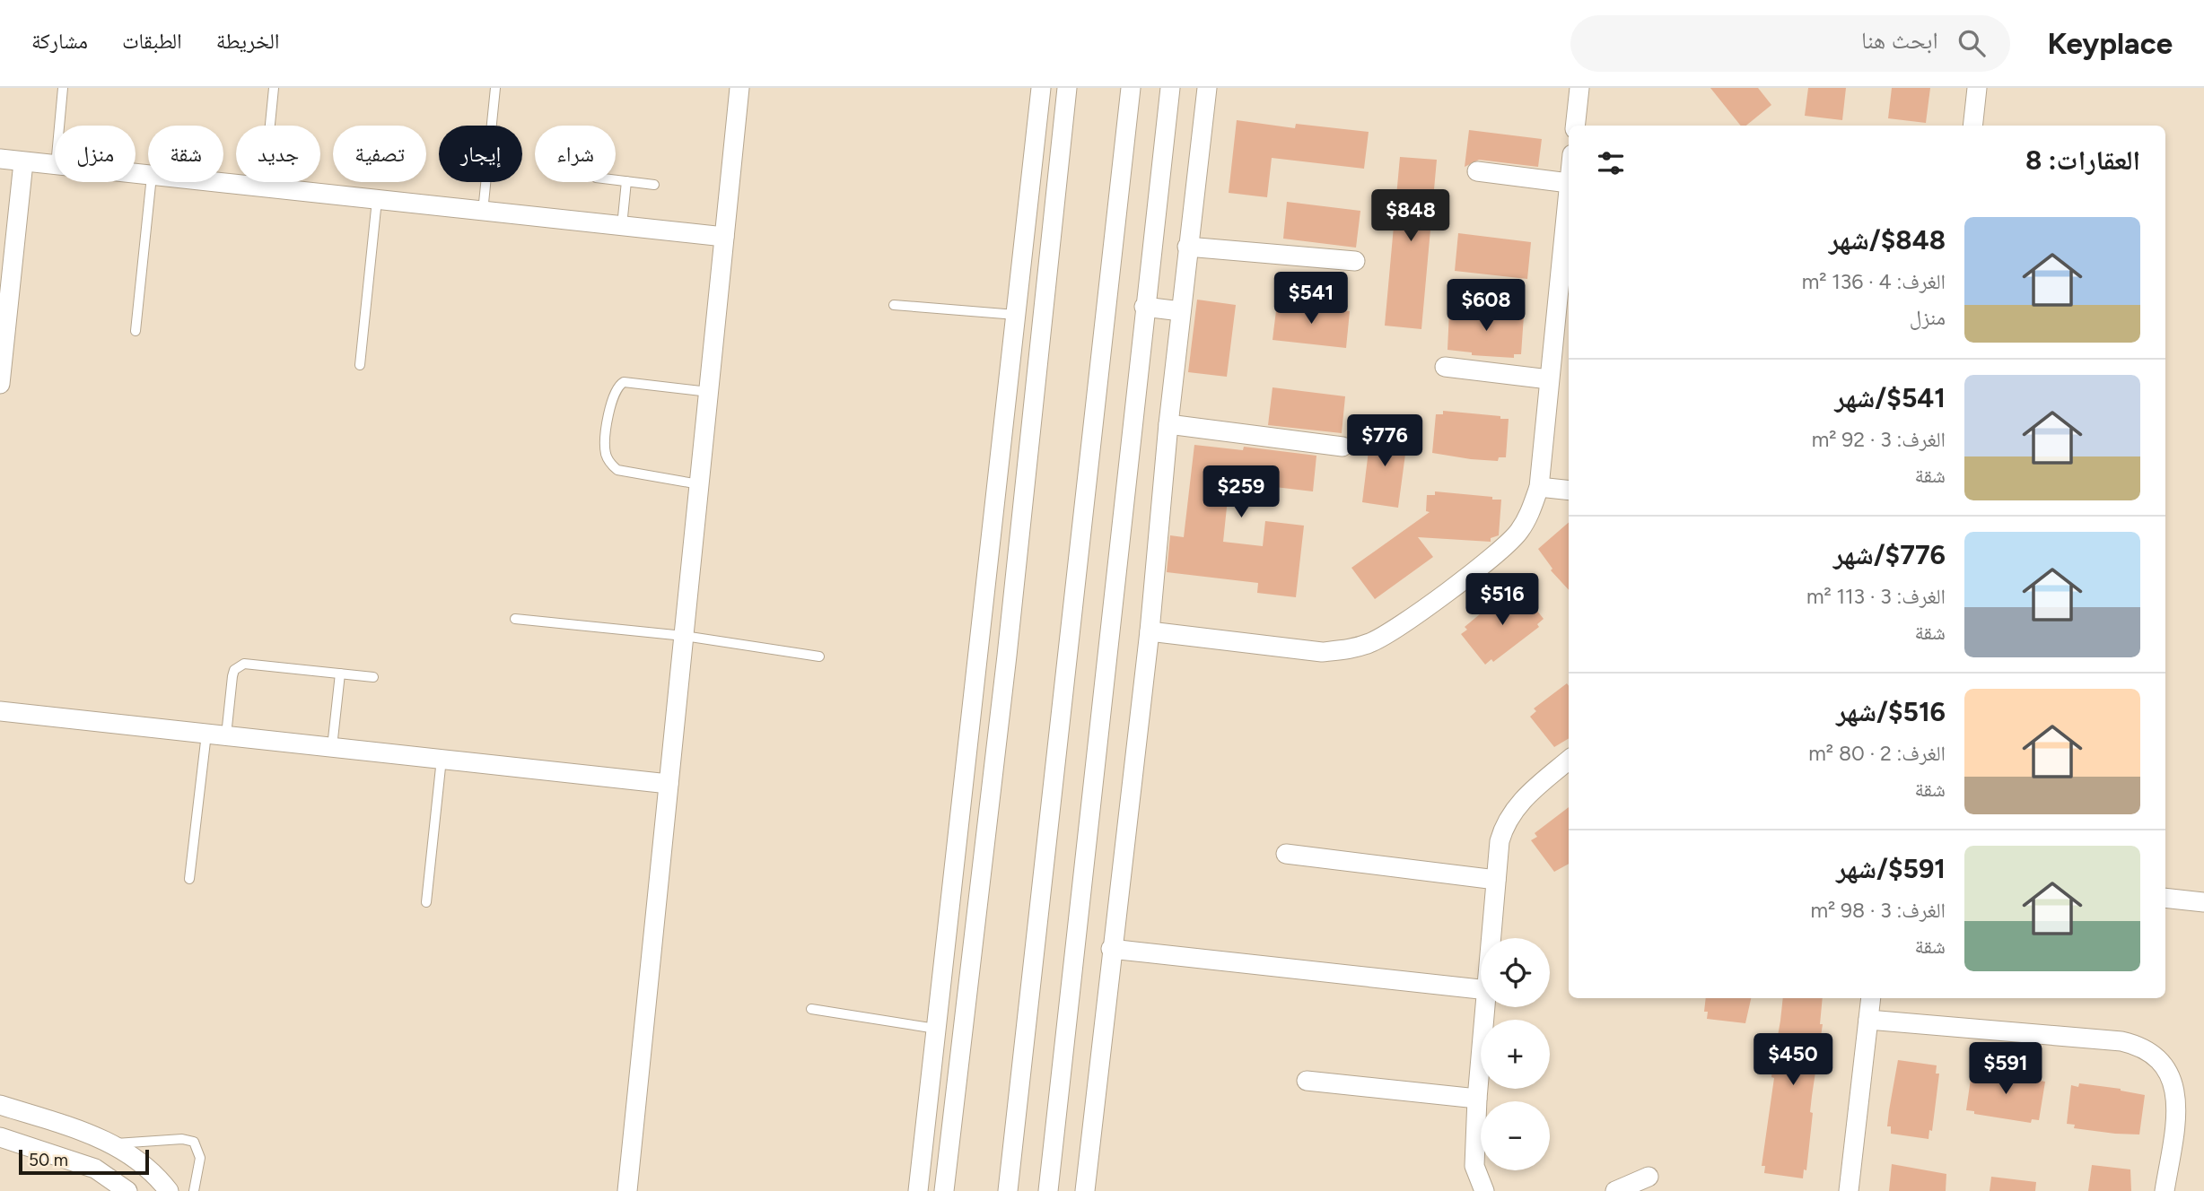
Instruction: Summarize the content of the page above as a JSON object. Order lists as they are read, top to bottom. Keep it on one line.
{"scale_bar":"50 m","page":{"header":"Keyplace","search":"ابحث هنا","nav":["الخريطة","الطبقات","مشاركة"],"chip":["شراء","إيجار","تصفية","جديد","شقة","منزل"],"heading":"العقارات: 8","price":["$848","$541","$608","$776","$259","$516","$450","$591"],"list":[{"name":"$848/شهر","note":"الغرف: 4 · 136 m² · منزل"},{"name":"$541/شهر","note":"الغرف: 3 · 92 m² · شقة"},{"name":"$776/شهر","note":"الغرف: 3 · 113 m² · شقة"},{"name":"$516/شهر","note":"الغرف: 2 · 80 m² · شقة"},{"name":"$591/شهر","note":"الغرف: 3 · 98 m² · شقة"}],"map_buttons":["+","−"],"scale":"50 m"}}
